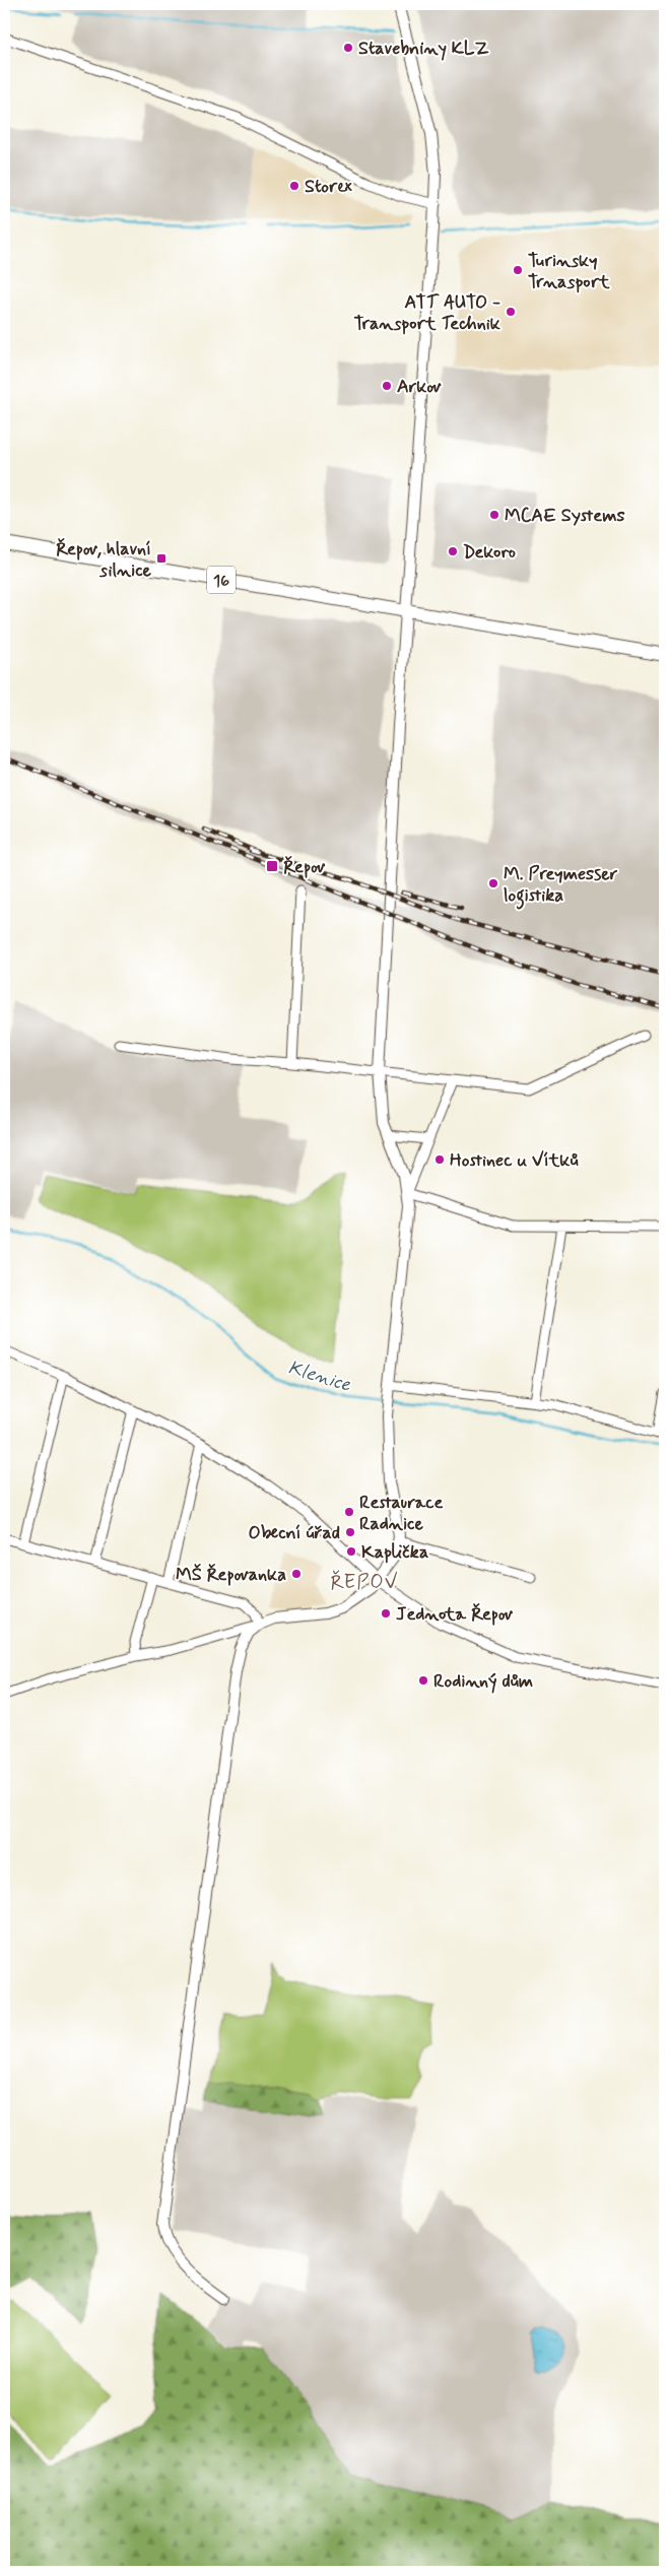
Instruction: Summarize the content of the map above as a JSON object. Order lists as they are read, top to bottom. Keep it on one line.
{"streets":{"main road":["16"]},"districts":["ŘEPOV"],"water":["Klenice"],"places":{"other":["Stavebniny KLZ","Storex","Turinsky Trnasport","ATT AUTO - Transport Technik","Arkov","MCAE Systems","Dekoro","M. Preymesser logistika","Hostinec u Vítků","Restaurace Radnice","Obecní úřad","Kaplička","MŠ Řepovanka","Jednota Řepov","Rodinný dům"],"transit":["Řepov, hlavní silnice","Řepov"]}}
